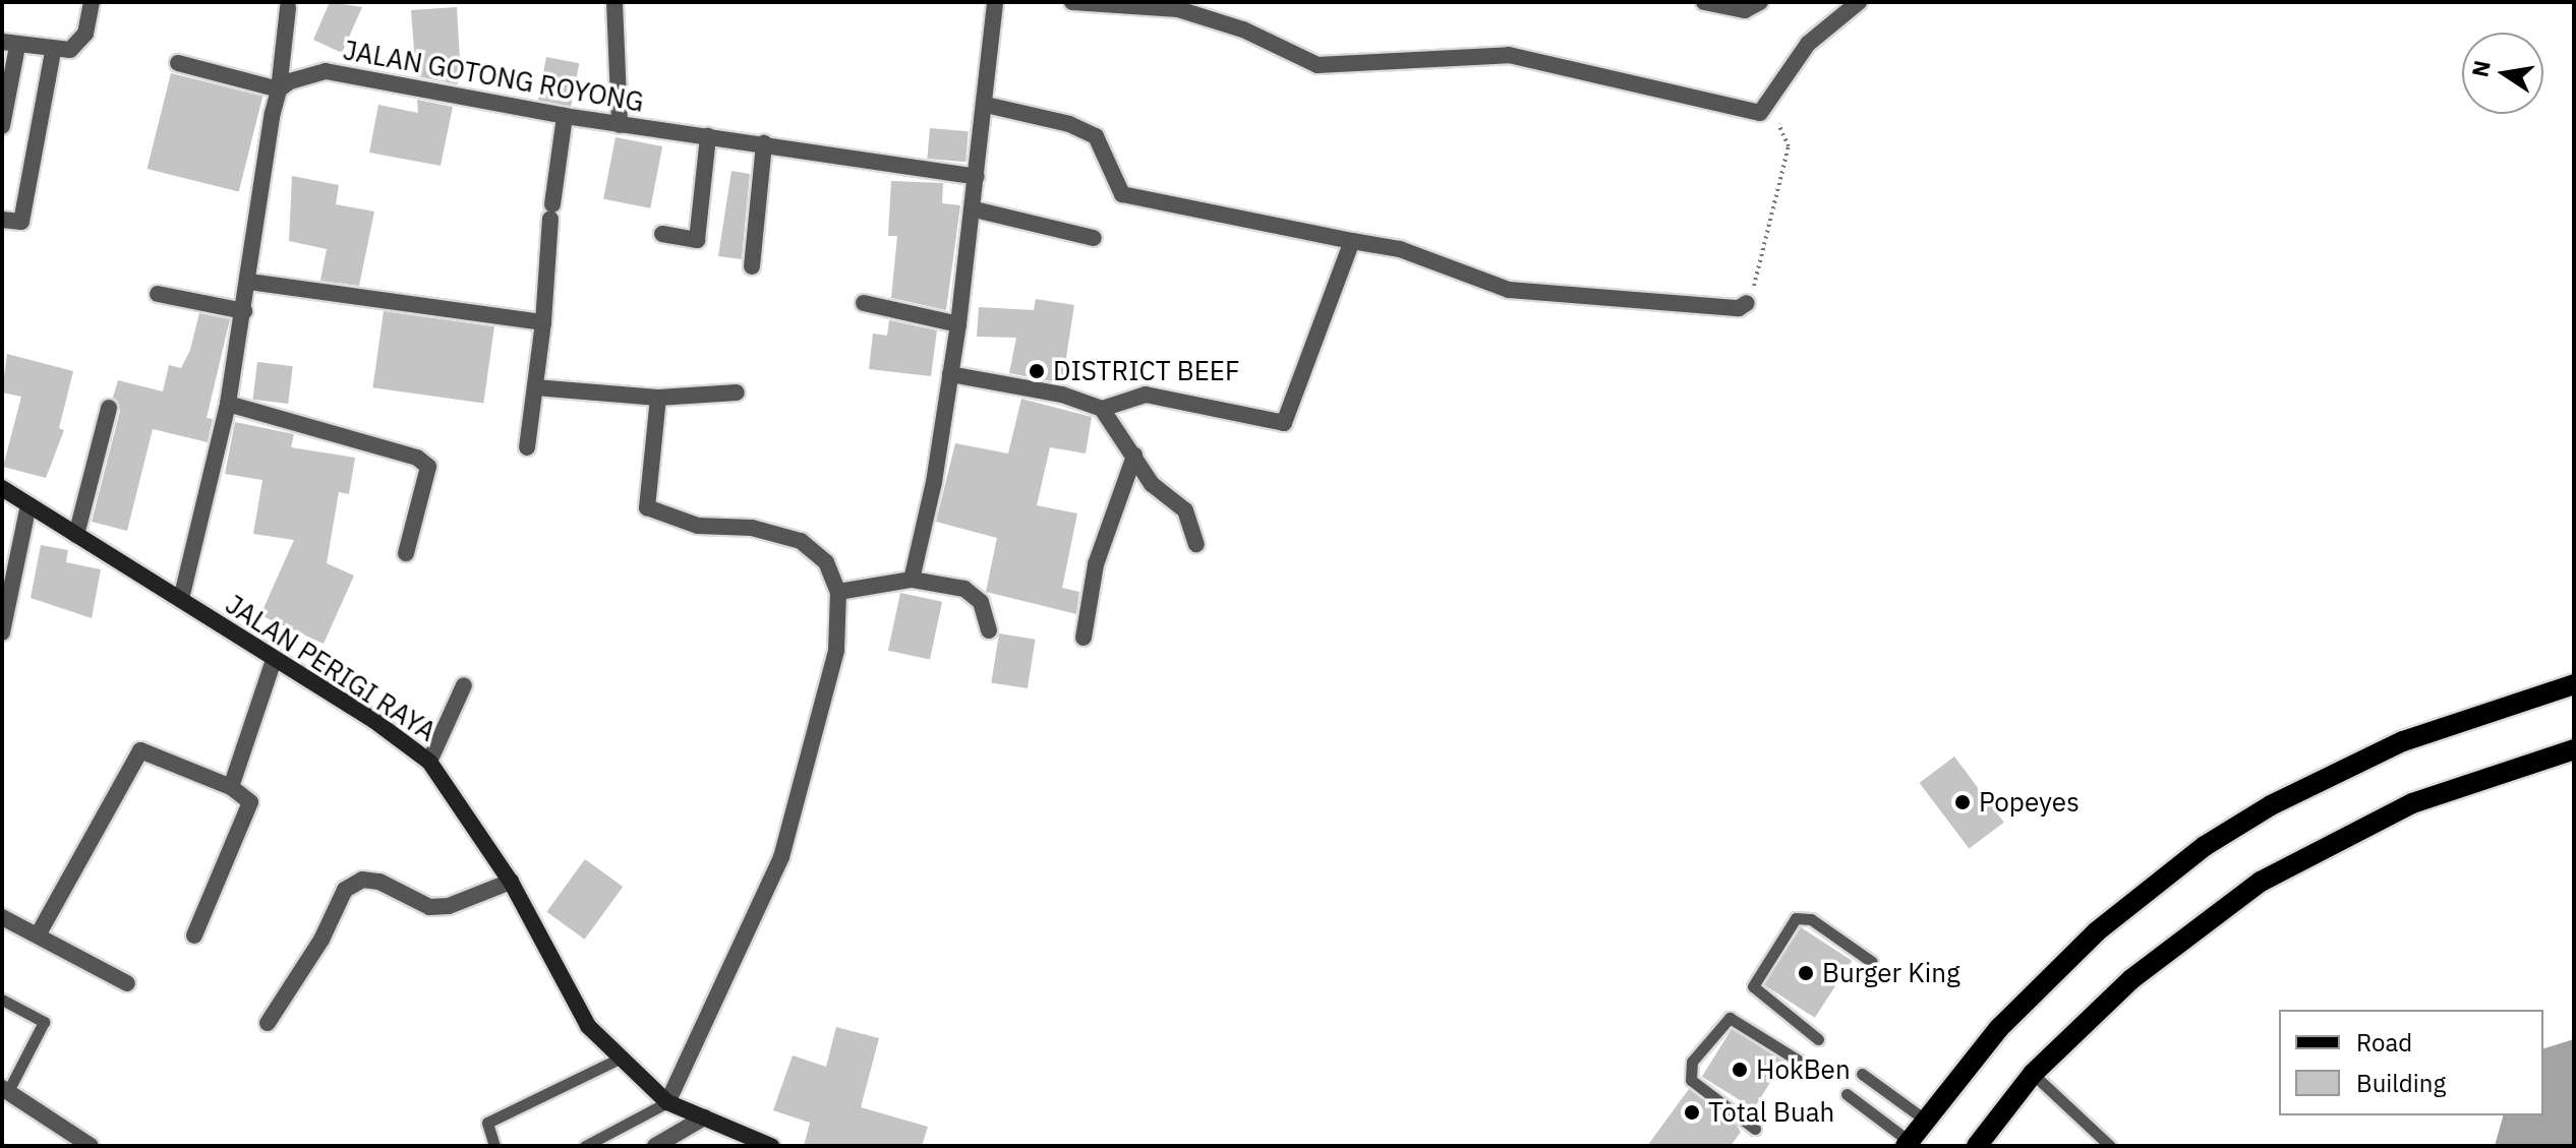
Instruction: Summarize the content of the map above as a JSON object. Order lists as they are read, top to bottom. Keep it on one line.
{"streets":{"street":["JALAN GOTONG ROYONG","JALAN PERIGI RAYA"]},"places":["DISTRICT BEEF","Popeyes","Burger King","HokBen","Total Buah"],"legend":["Road","Building"],"north":"left"}
